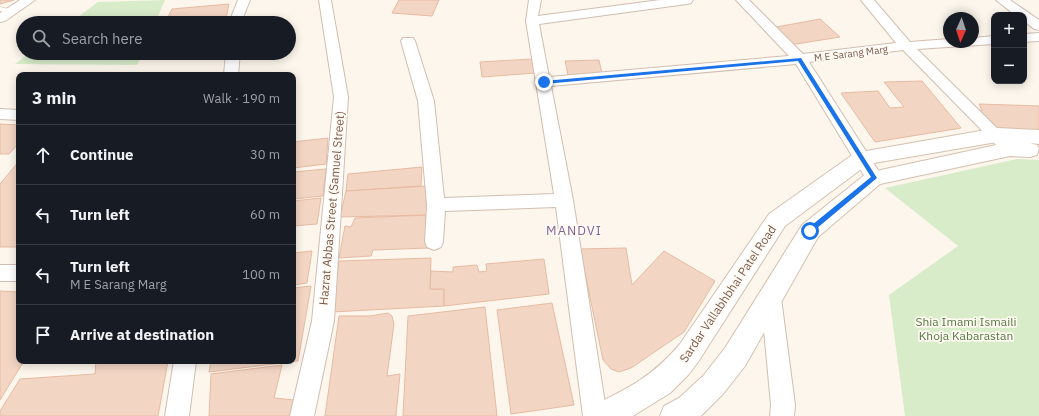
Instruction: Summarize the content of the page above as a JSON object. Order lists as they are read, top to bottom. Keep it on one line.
{"streets":{"main road":["Sardar Vallabhbhai Patel Road"],"street":["M E Sarang Marg","Hazrat Abbas Street (Samuel Street)"]},"districts":["MANDVI"],"parks":["Shia Imami Ismaili Khoja Kabarastan"],"north":"bottom","page":{"map_buttons":["+","−"],"search":"Search here","heading":["3 min","Walk · 190 m"],"list":[["Continue","30 m"],["Turn left","60 m"],["Turn left","M E Sarang Marg","100 m"],"Arrive at destination"]}}
